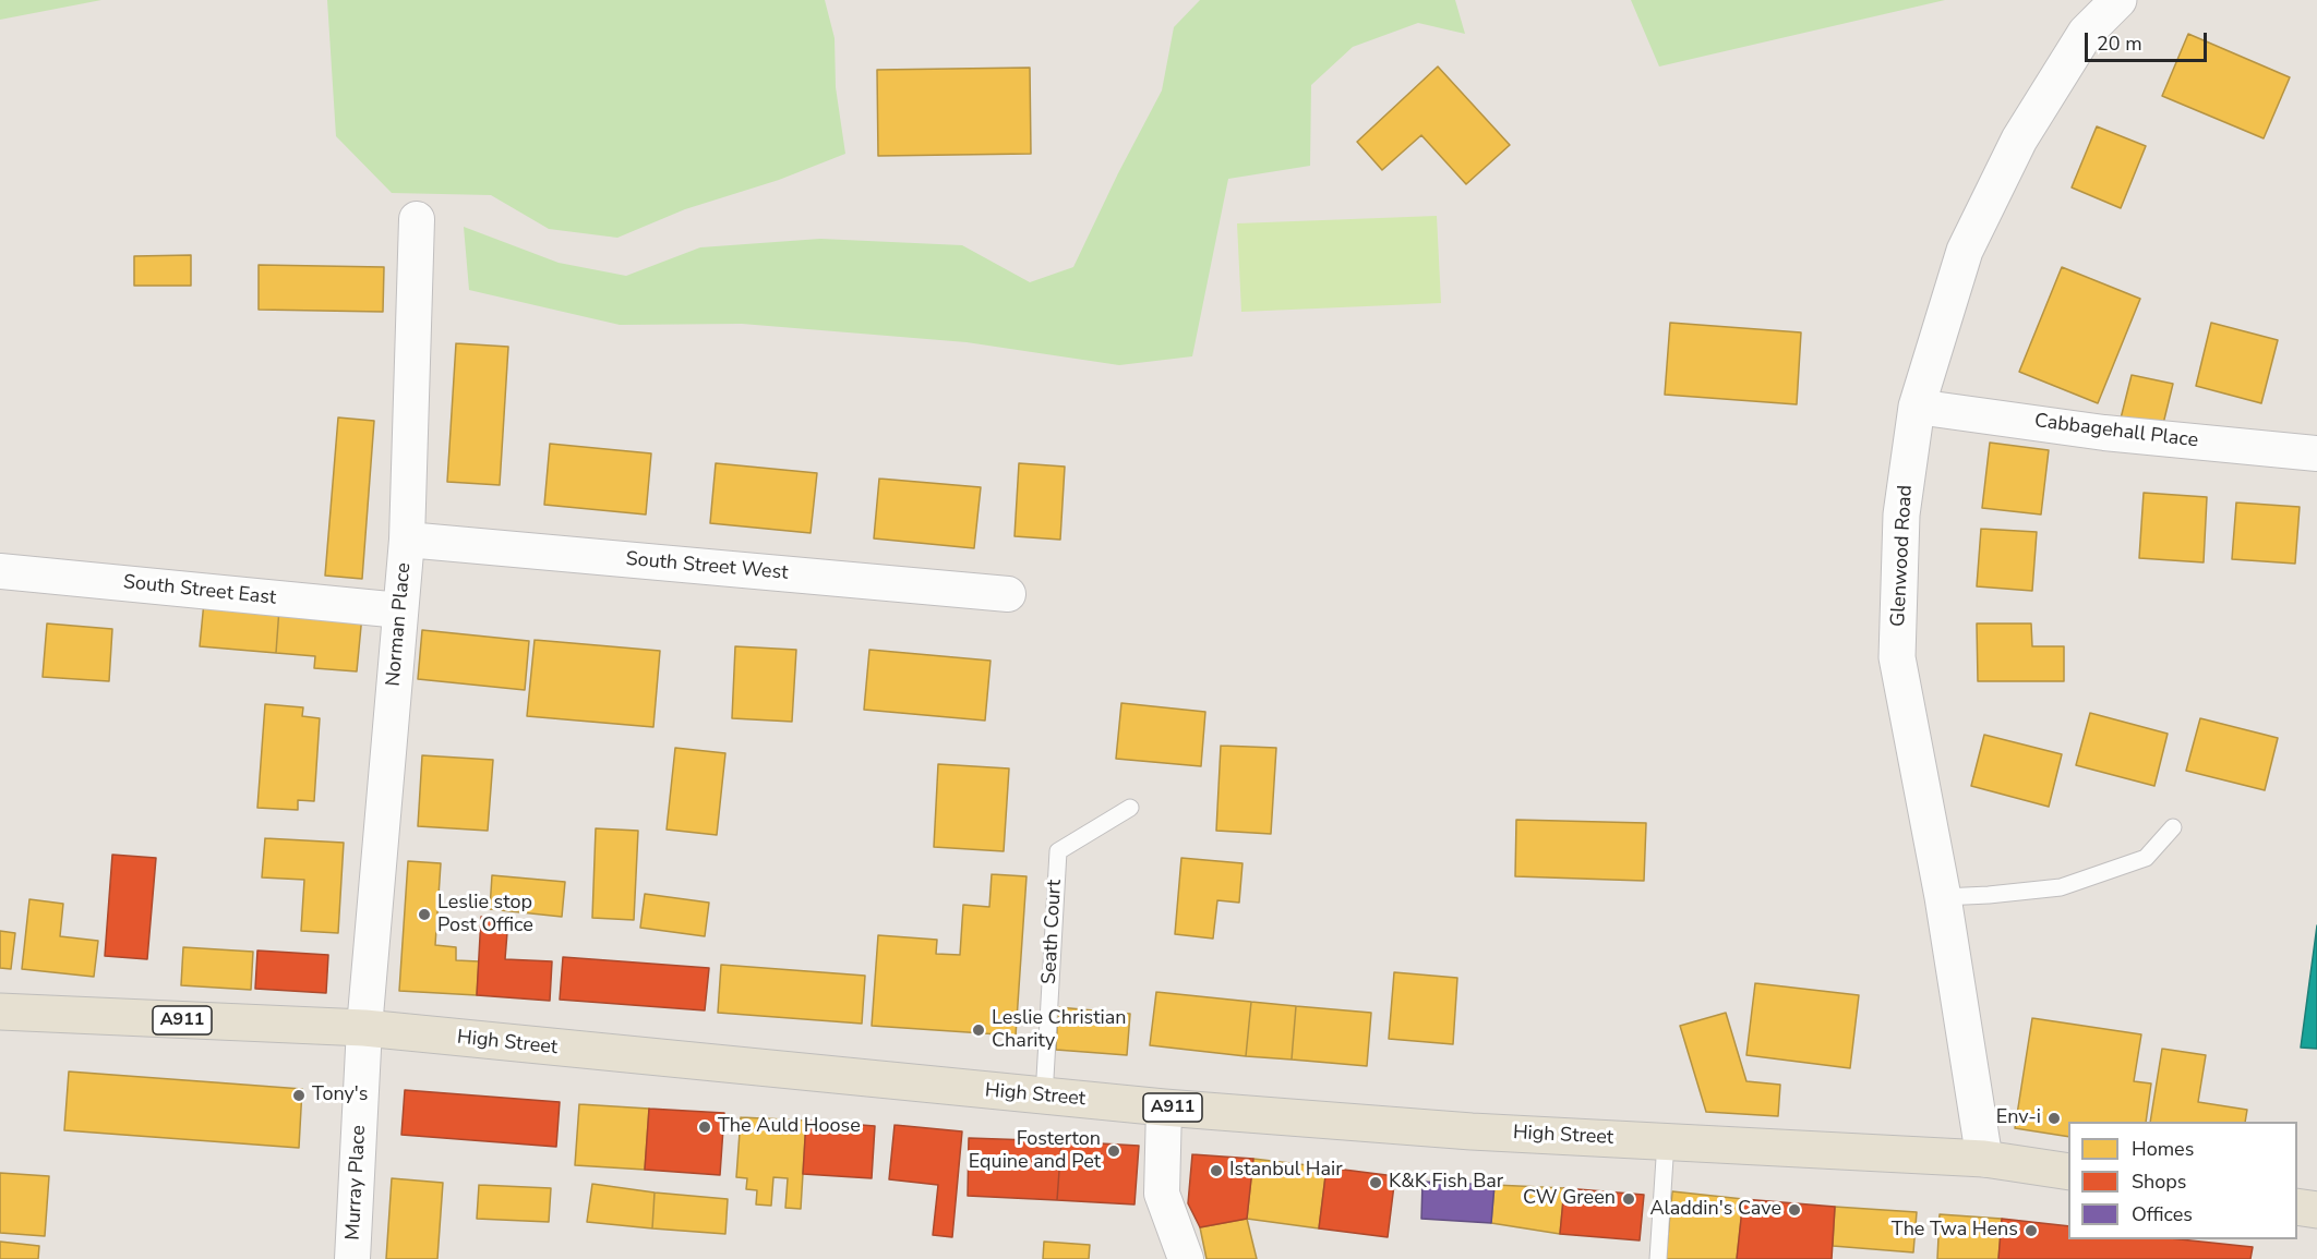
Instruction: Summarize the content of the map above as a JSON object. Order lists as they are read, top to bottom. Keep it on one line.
{"streets":{"main road":["A911","High Street"],"street":["Cabbagehall Place","Glenwood Road","South Street West","South Street East","Norman Place","Murray Place"],"lane":["Seath Court"]},"crossings":[["Cabbagehall Place","Glenwood Road"],["Glenwood Road","High Street"],["South Street West","Norman Place"],["South Street East","Norman Place"],["Norman Place","High Street"],["Norman Place","Murray Place"],["Seath Court","High Street"],["High Street","Murray Place"]],"places":["Leslie stop Post Office","Leslie Christian Charity","Tony's","Env-i","The Auld Hoose","Fosterton Equine and Pet","Istanbul Hair","K&K Fish Bar","CW Green","Aladdin's Cave","The Twa Hens"],"legend":["Homes","Shops","Offices"],"scale_bar":"20 m"}
